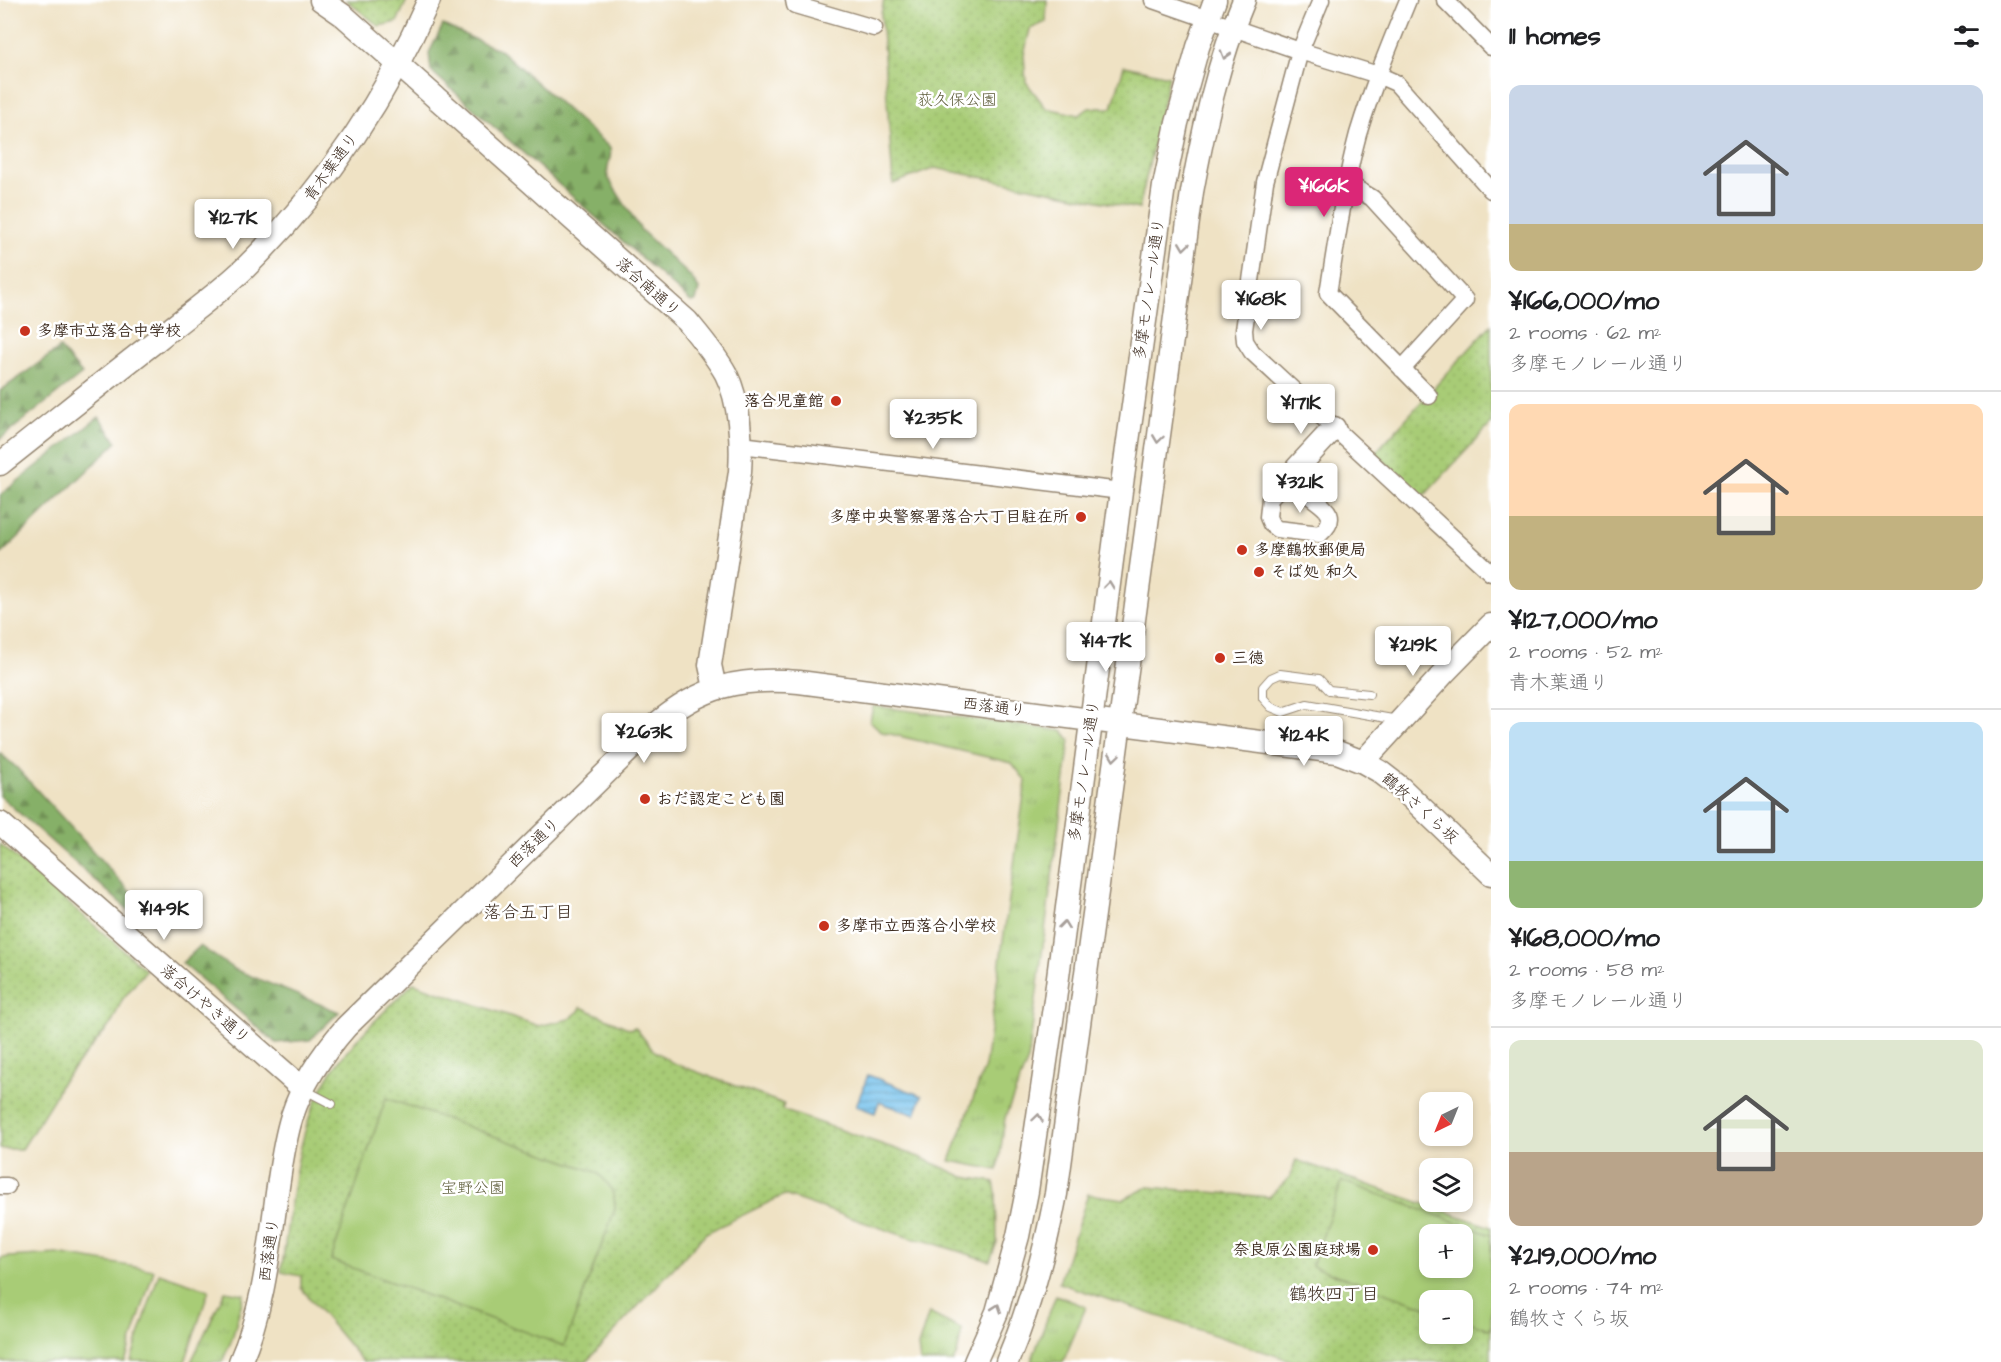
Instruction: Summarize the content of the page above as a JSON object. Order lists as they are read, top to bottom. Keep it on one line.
{"streets":{"street":["青木葉通り","落合南通り","多摩モノレール通り","西落通り","鶴牧さくら坂","落合けやき通り"]},"crossings":[["青木葉通り","落合南通り"],["落合南通り","西落通り"],["多摩モノレール通り","西落通り"],["多摩モノレール通り","鶴牧さくら坂"],["西落通り","鶴牧さくら坂"],["西落通り","落合けやき通り"]],"districts":["落合五丁目","鶴牧四丁目"],"parks":["荻久保公園","宝野公園"],"places":["多摩市立落合中学校","落合児童館","多摩中央警察署落合六丁目駐在所","多摩鶴牧郵便局","そば処 和久","三徳","おだ認定こども園","多摩市立西落合小学校","奈良原公園庭球場"],"north":"bottom left","page":{"heading":"11 homes","list":[{"name":"¥166,000/mo","note":"2 rooms · 62 m² · 多摩モノレール通り"},{"name":"¥127,000/mo","note":"2 rooms · 52 m² · 青木葉通り"},{"name":"¥168,000/mo","note":"2 rooms · 58 m² · 多摩モノレール通り"},{"name":"¥219,000/mo","note":"2 rooms · 74 m² · 鶴牧さくら坂"}],"price":["¥166K","¥127K","¥168K","¥171K","¥235K","¥321K","¥147K","¥219K","¥263K","¥124K","¥149K"],"map_buttons":["+","−"]}}
